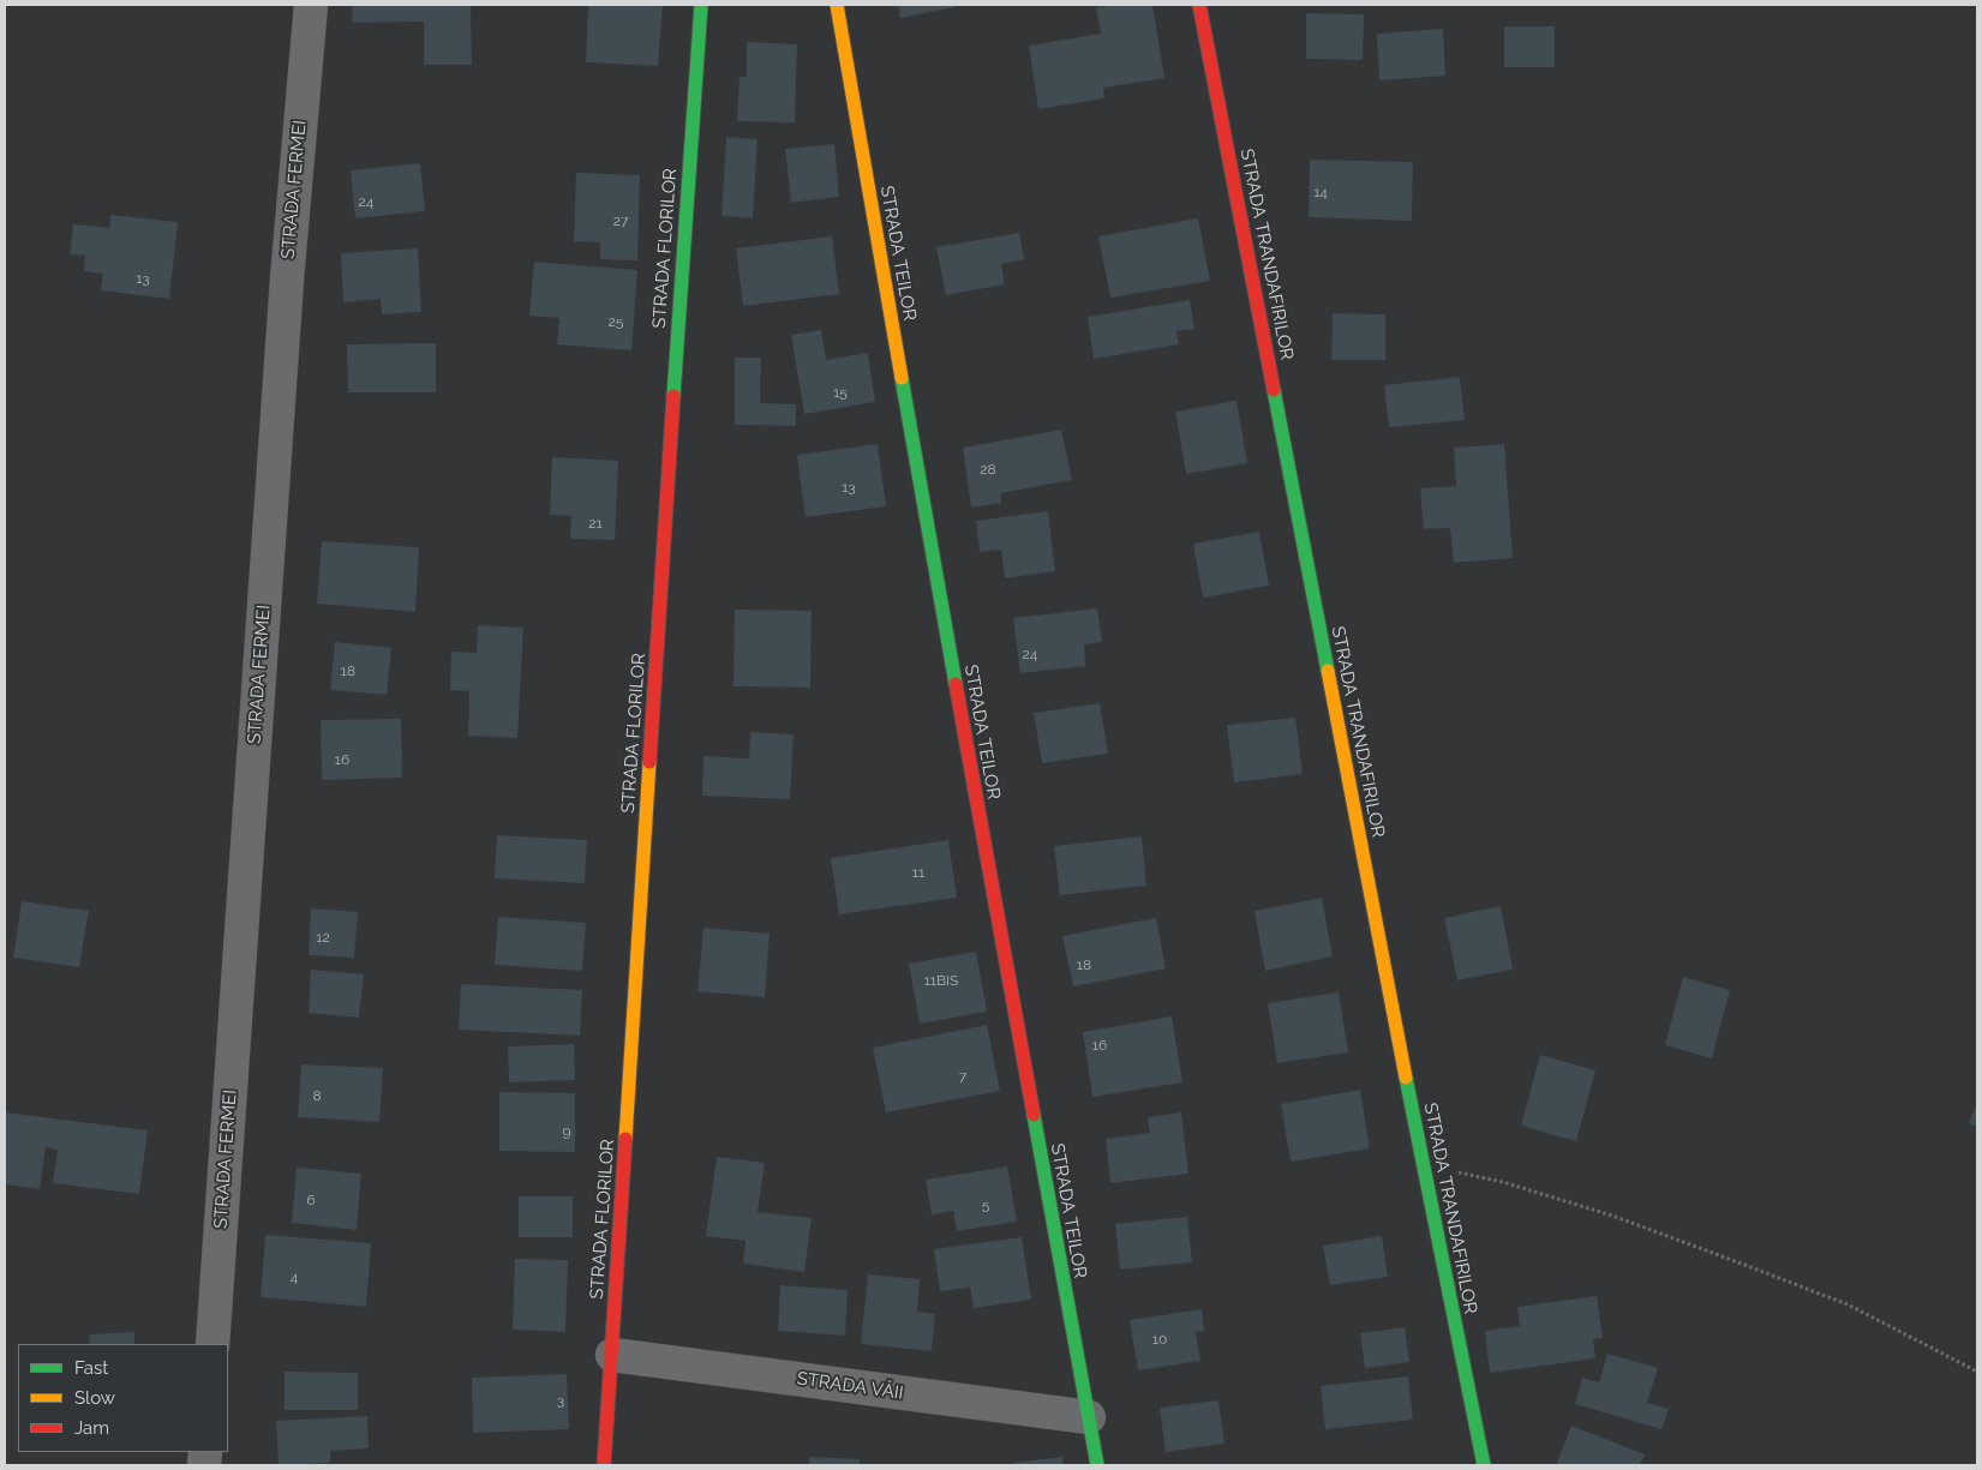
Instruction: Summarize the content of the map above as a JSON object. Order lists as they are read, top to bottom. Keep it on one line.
{"streets":{"street":["STRADA FERMEI","STRADA FLORILOR","STRADA TEILOR","STRADA TRANDAFIRILOR","STRADA VĂII"]},"crossings":[["STRADA FLORILOR","STRADA VĂII"],["STRADA TEILOR","STRADA VĂII"]],"house_numbers":["14","24","27","13","25","15","28","13","21","24","18","16","11","12","18","11BIS","16","7","8","9","6","5","4","10","3"],"legend":["Fast","Slow","Jam"]}
